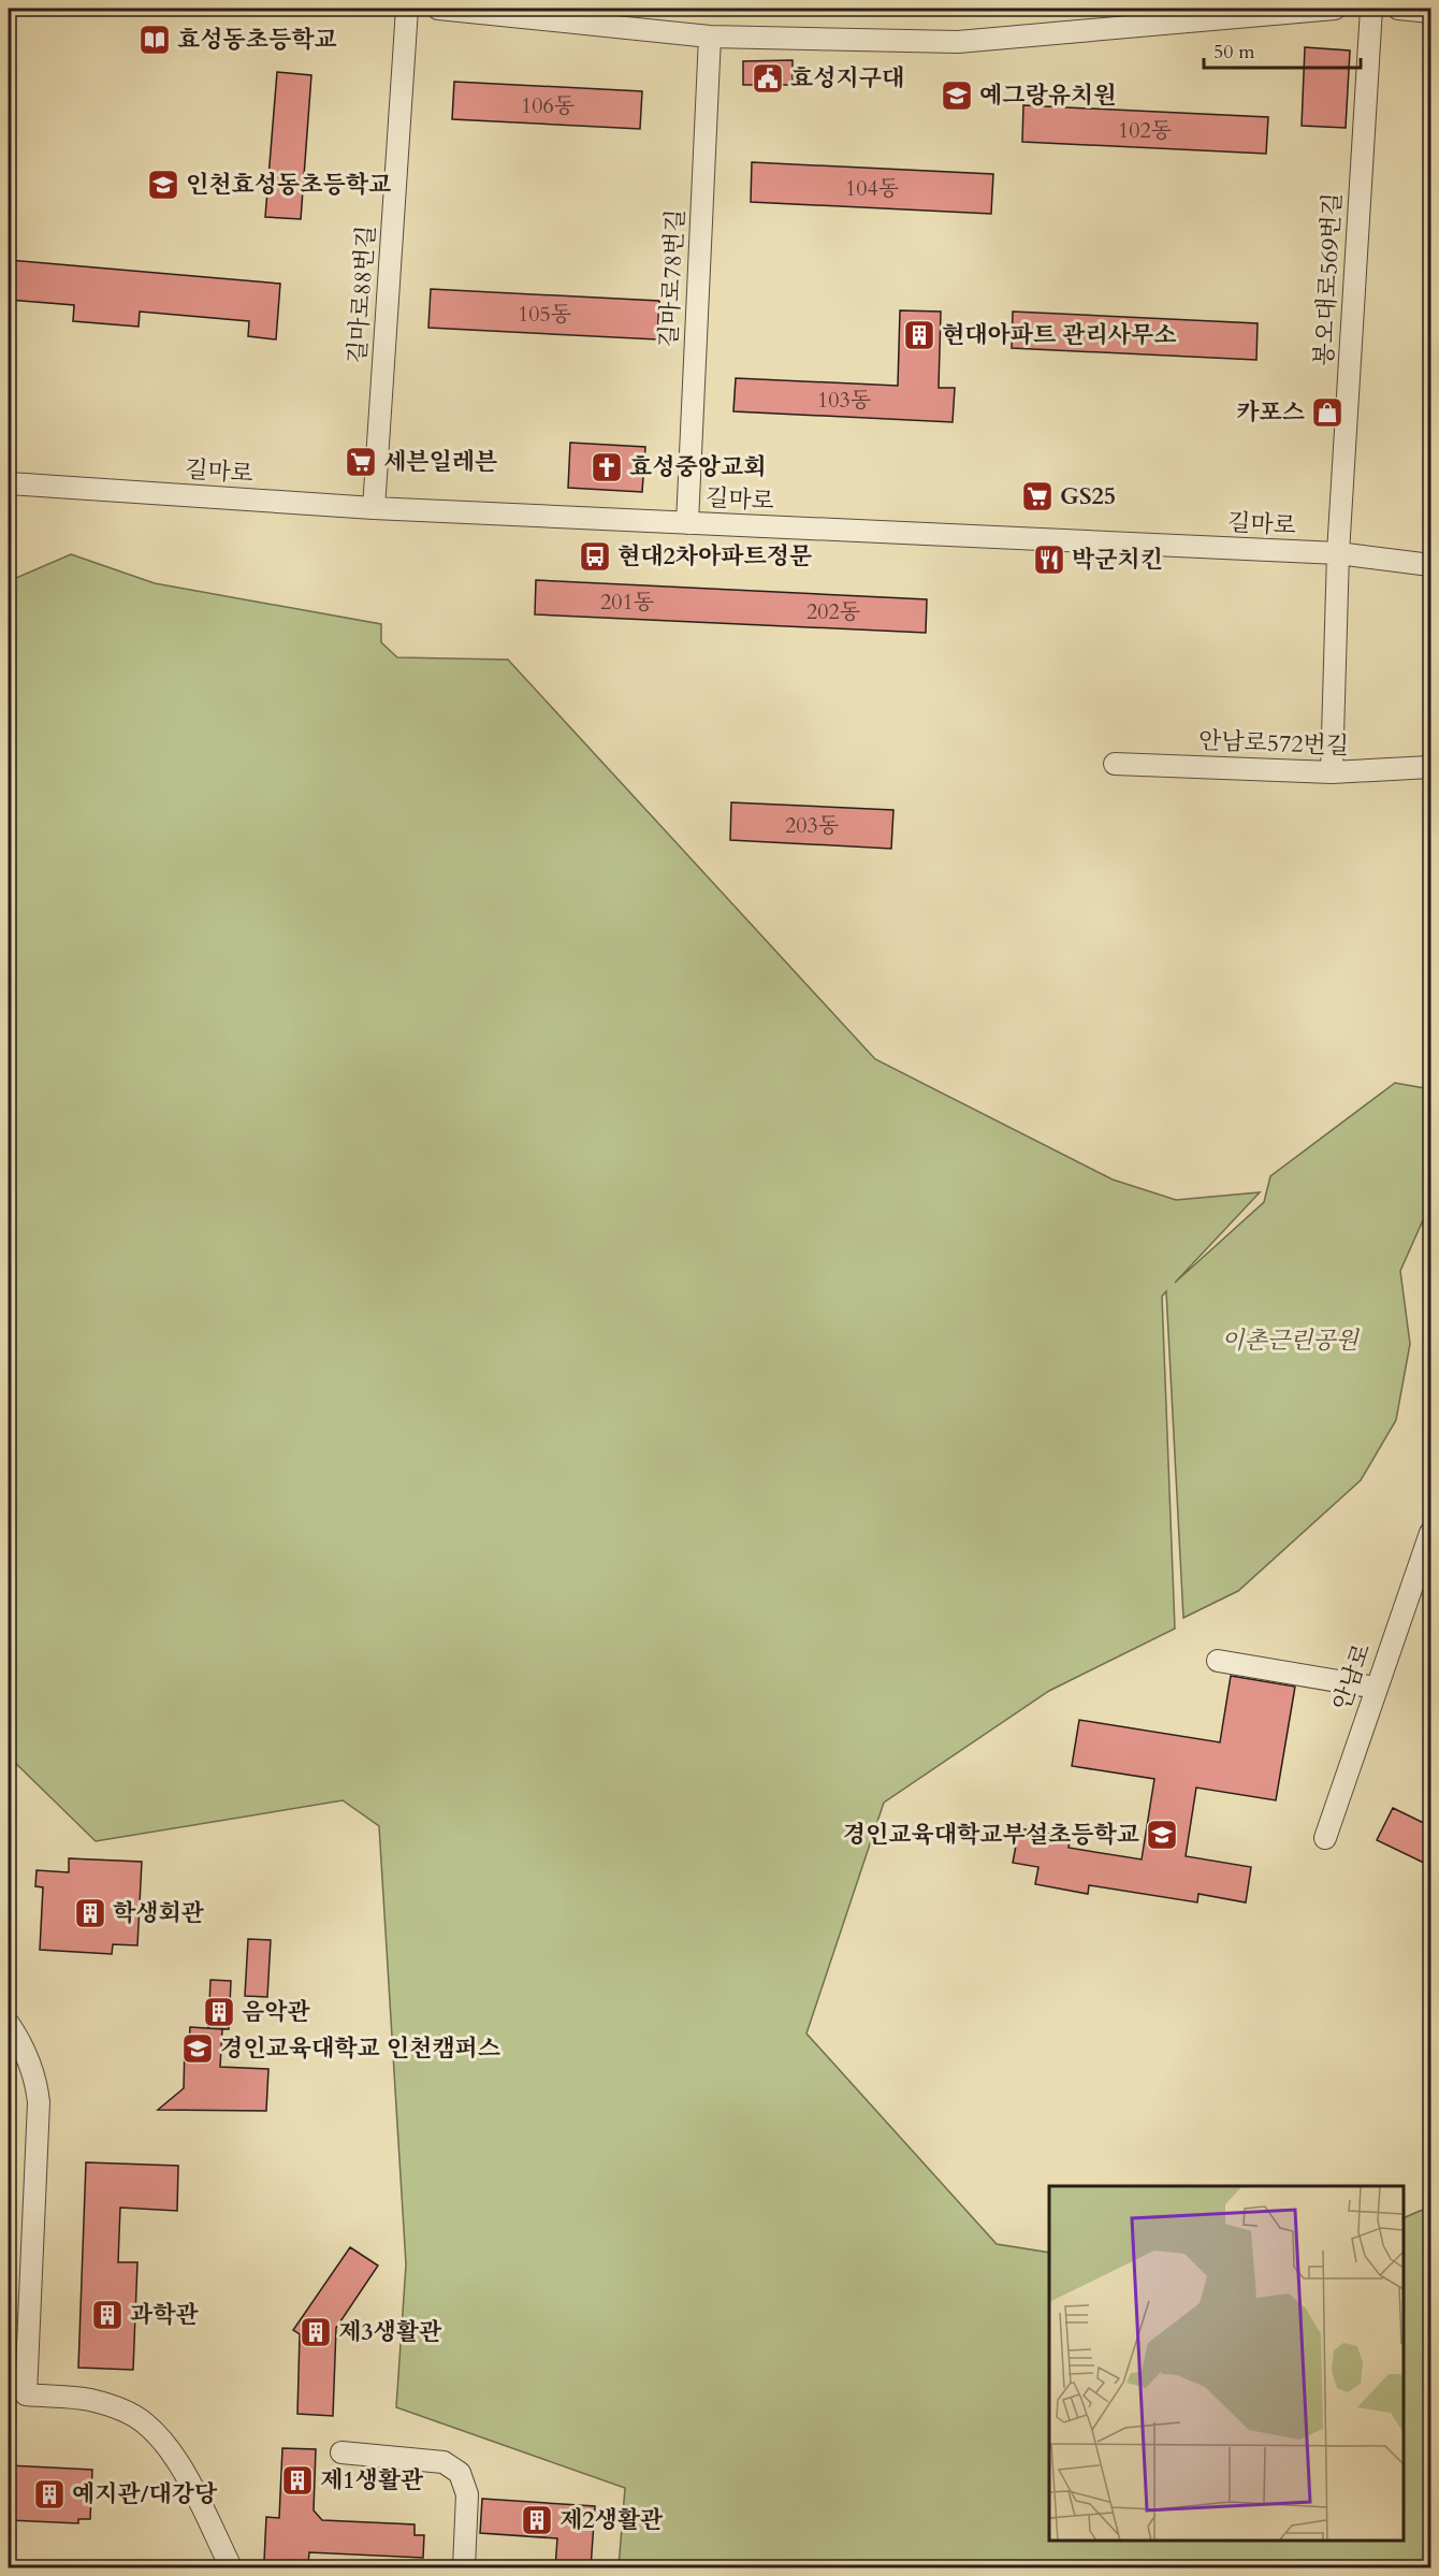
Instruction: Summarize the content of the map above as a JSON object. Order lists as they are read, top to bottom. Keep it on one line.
{"streets":{"street":["길마로78번길","봉오대로569번길","길마로88번길","길마로","안남로572번길","안남로"]},"crossings":[["길마로78번길","길마로"],["봉오대로569번길","길마로"],["봉오대로569번길","안남로572번길"],["길마로88번길","길마로"]],"parks":["이촌근린공원"],"places":{"library":["효성동초등학교"],"public building":["효성지구대"],"school or university":["예그랑유치원","인천효성동초등학교","경인교육대학교부설초등학교","경인교육대학교 인천캠퍼스"],"building":["현대아파트 관리사무소","학생회관","음악관","과학관","제3생활관","제1생활관","예지관/대강당","제2생활관"],"shop":["카포스"],"supermarket":["세븐일레븐","GS25"],"church":["효성중앙교회"],"bus stop":["현대2차아파트정문"],"restaurant":["박군치킨"]},"house_numbers":["106동","102동","104동","105동","103동","201동","202동","203동"],"scale_bar":"50 m"}
